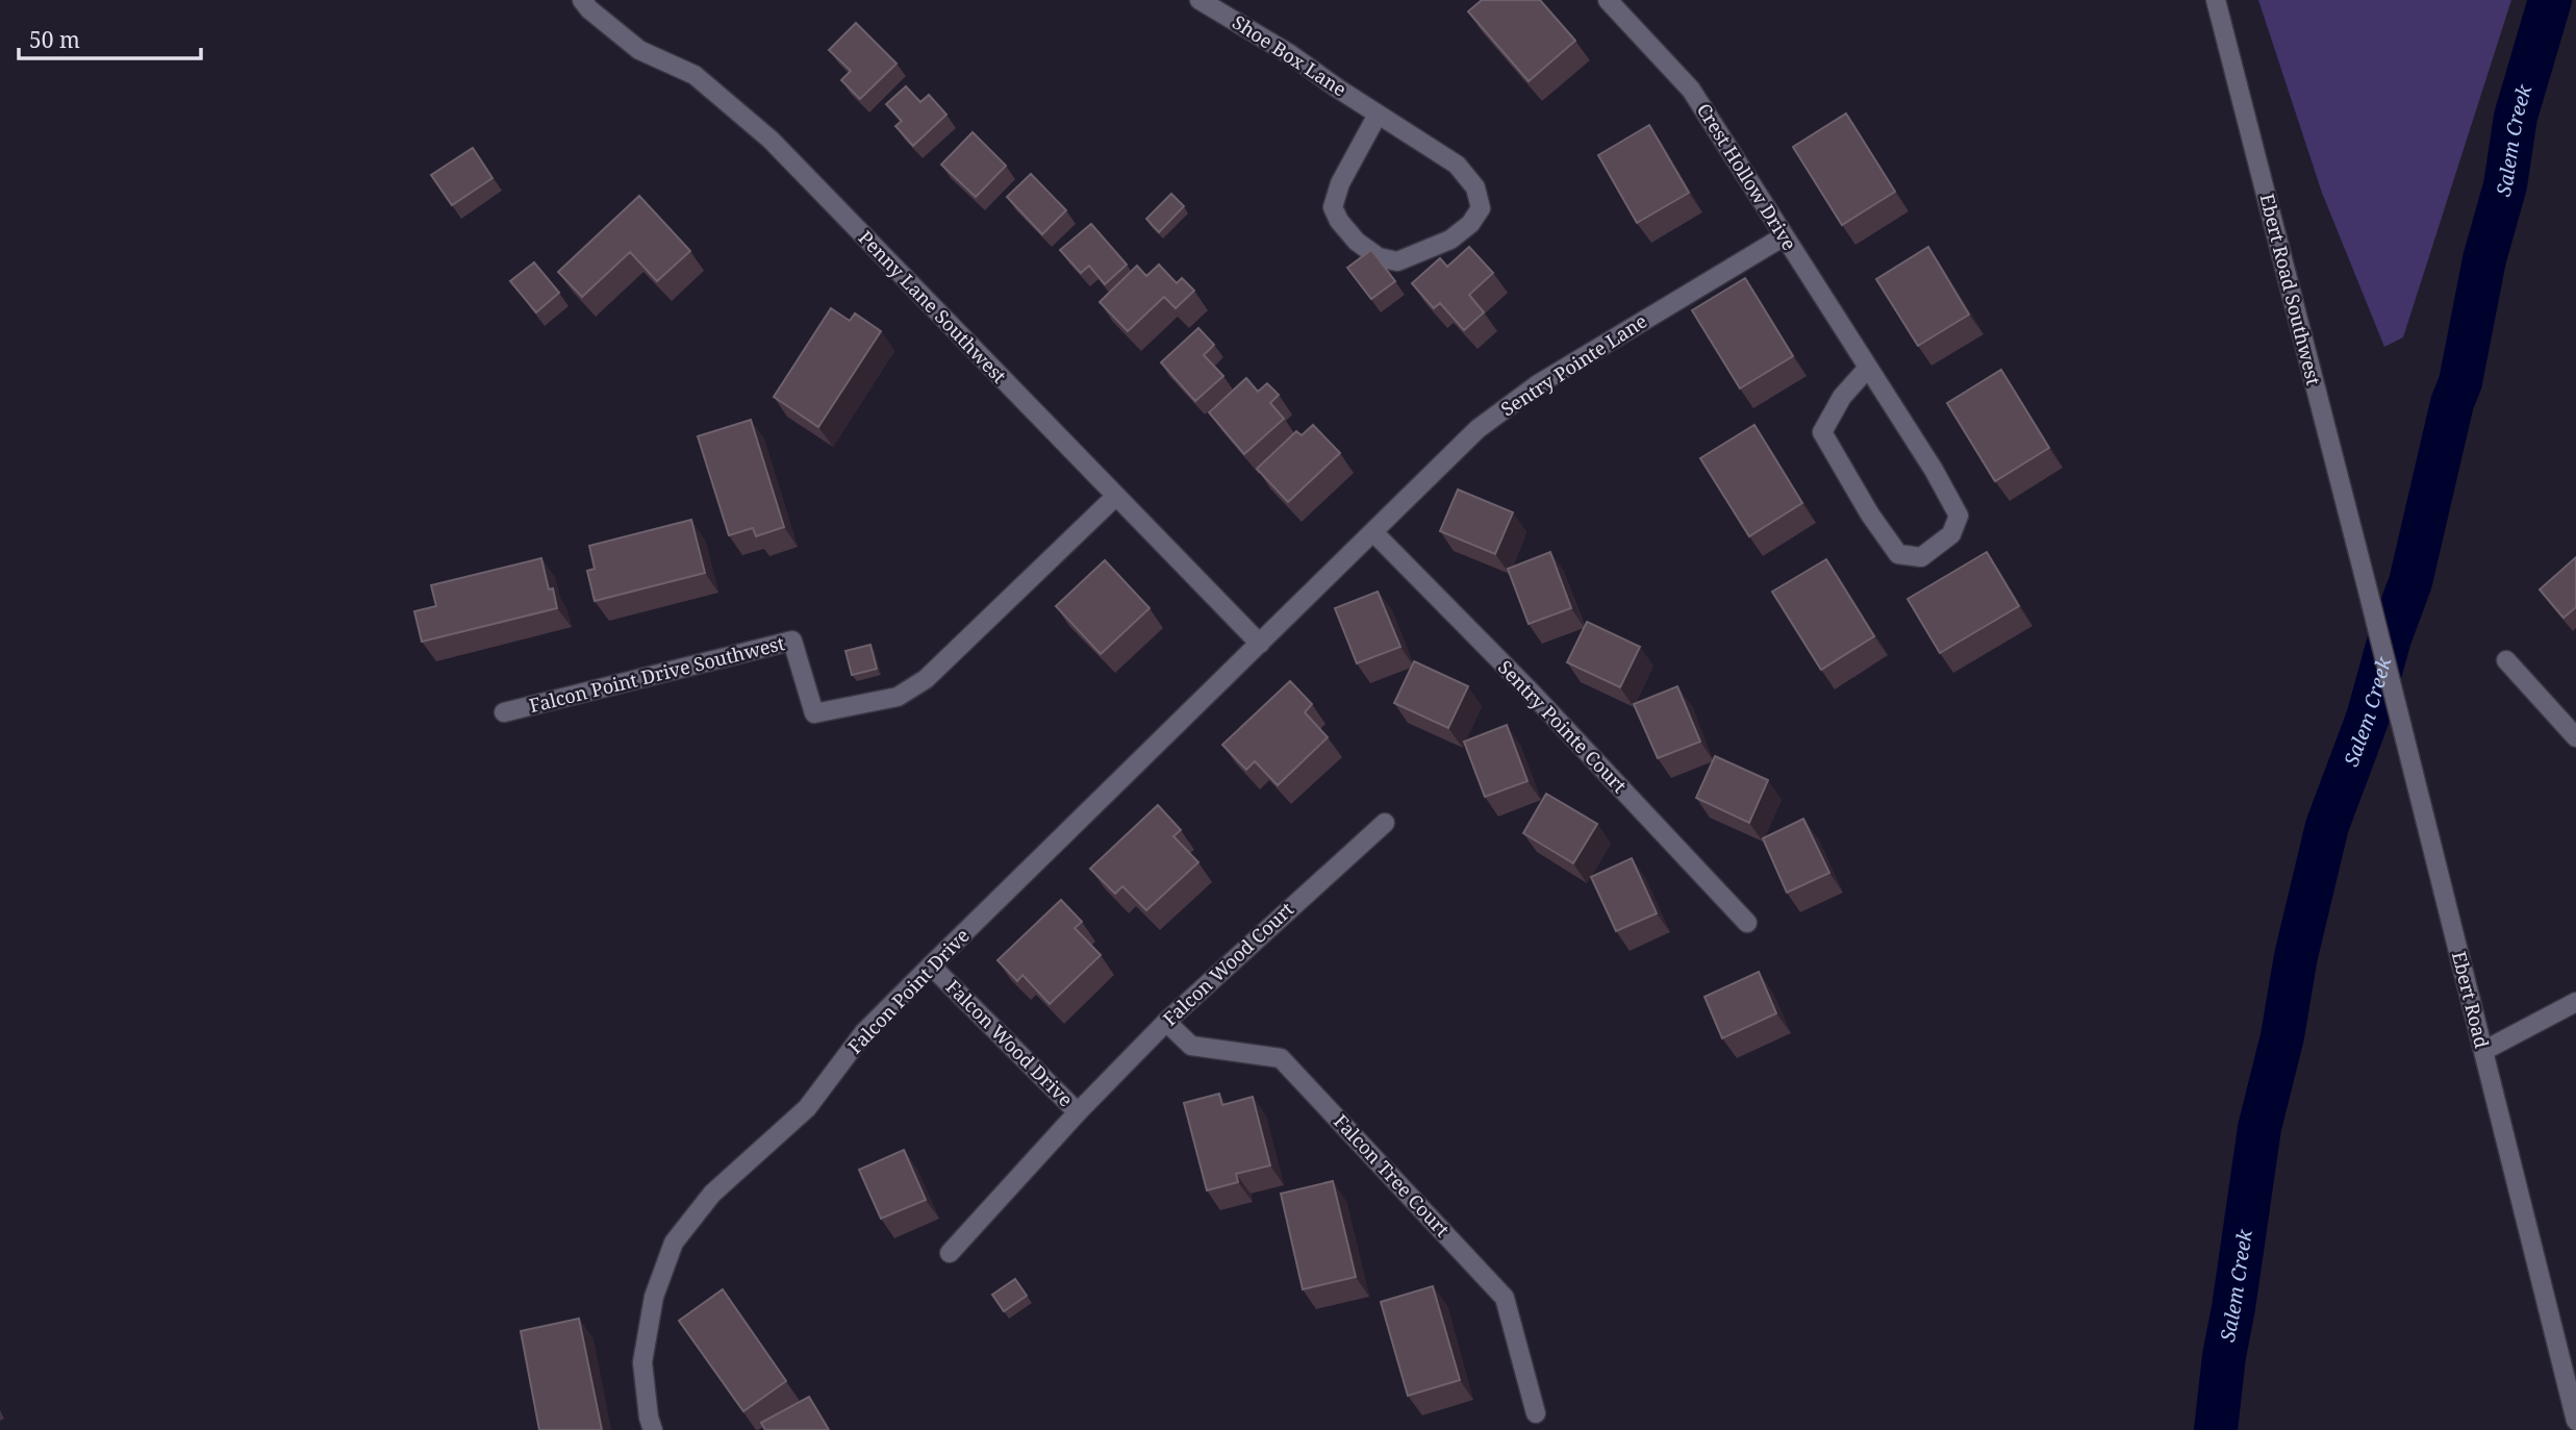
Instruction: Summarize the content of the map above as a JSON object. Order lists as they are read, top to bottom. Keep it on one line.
{"streets":{"street":["Shoe Box Lane","Crest Hollow Drive","Ebert Road Southwest","Penny Lane Southwest","Sentry Pointe Lane","Falcon Point Drive Southwest","Sentry Pointe Court","Falcon Wood Court","Falcon Point Drive","Ebert Road","Falcon Wood Drive","Falcon Tree Court"]},"crossings":[["Crest Hollow Drive","Sentry Pointe Lane"],["Ebert Road Southwest","Ebert Road"],["Penny Lane Southwest","Sentry Pointe Lane"],["Penny Lane Southwest","Falcon Point Drive Southwest"],["Penny Lane Southwest","Falcon Point Drive"],["Sentry Pointe Lane","Sentry Pointe Court"],["Sentry Pointe Lane","Falcon Point Drive"],["Falcon Wood Court","Falcon Wood Drive"],["Falcon Wood Court","Falcon Tree Court"],["Falcon Point Drive","Falcon Wood Drive"]],"water":["Salem Creek"],"scale_bar":"50 m"}
